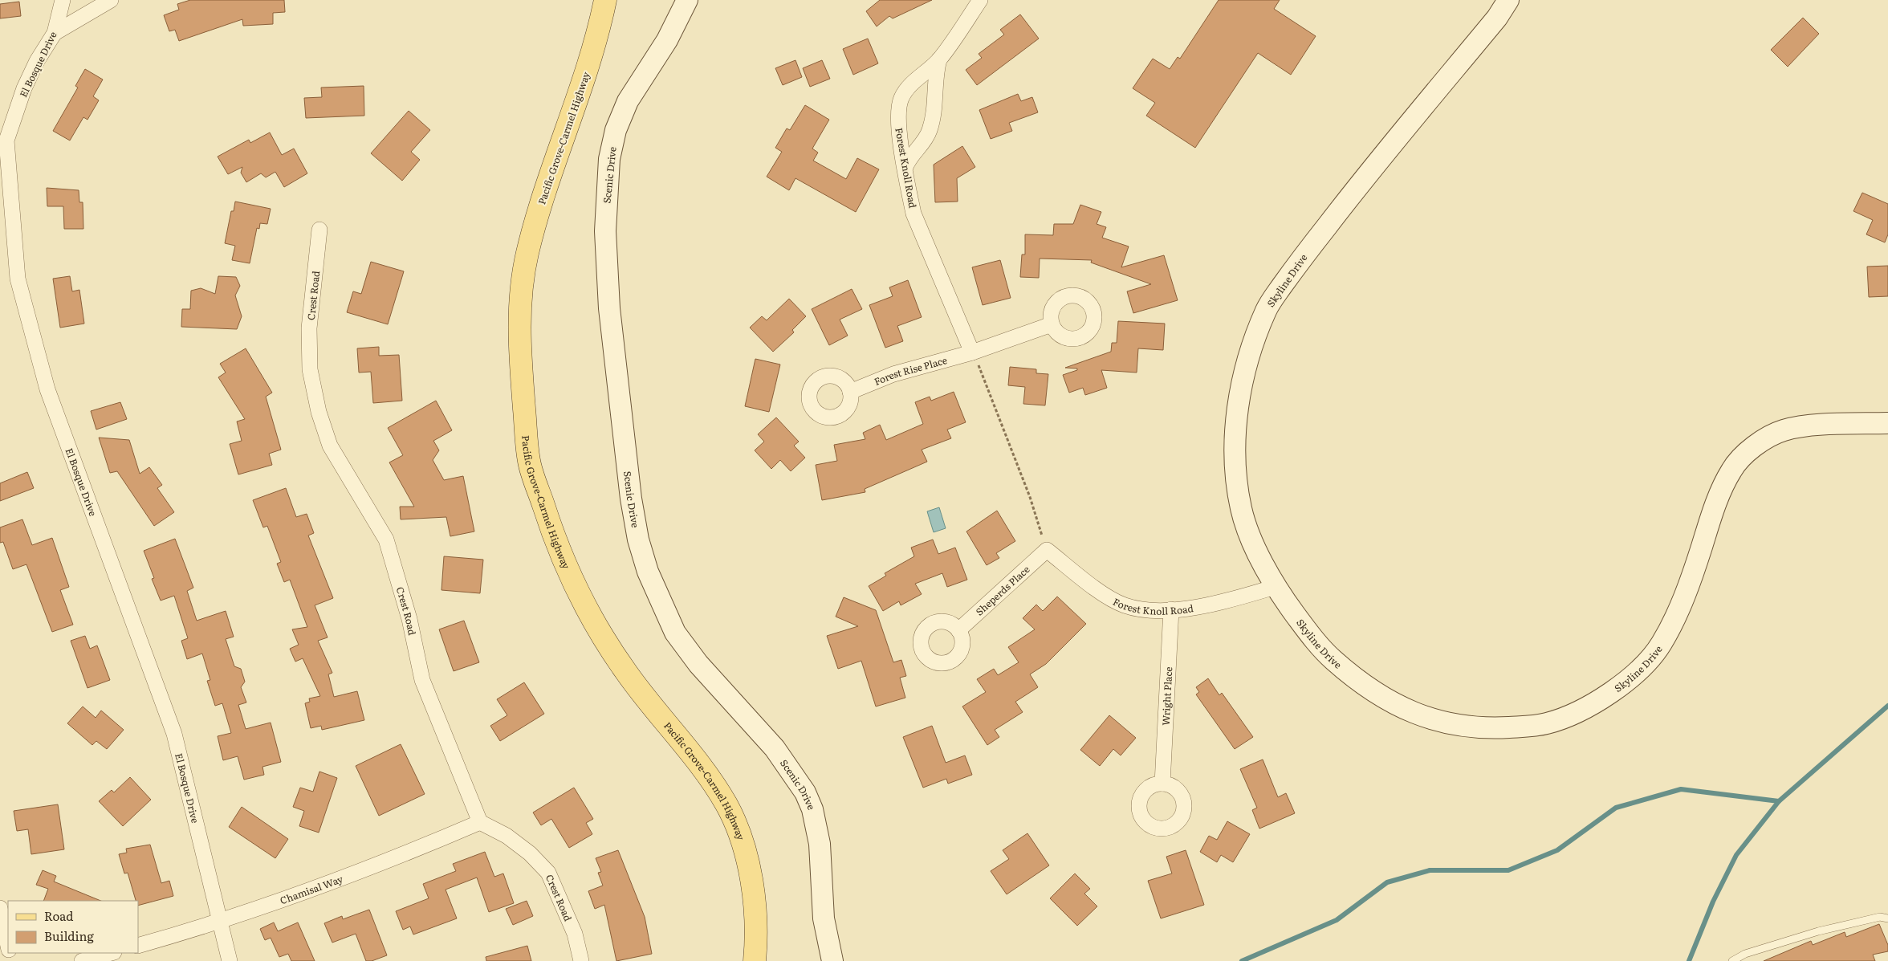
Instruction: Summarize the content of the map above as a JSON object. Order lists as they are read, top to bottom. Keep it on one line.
{"streets":{"main road":["Pacific Grove-Carmel Highway"],"street":["El Bosque Drive","Forest Knoll Road","Scenic Drive","Skyline Drive","Crest Road","Forest Rise Place","Sheperds Place","Wright Place","Chamisal Way"]},"crossings":[["El Bosque Drive","Chamisal Way"],["Forest Knoll Road","Skyline Drive"],["Forest Knoll Road","Forest Rise Place"],["Forest Knoll Road","Sheperds Place"],["Forest Knoll Road","Wright Place"],["Crest Road","Chamisal Way"]],"legend":["Road","Building"]}
